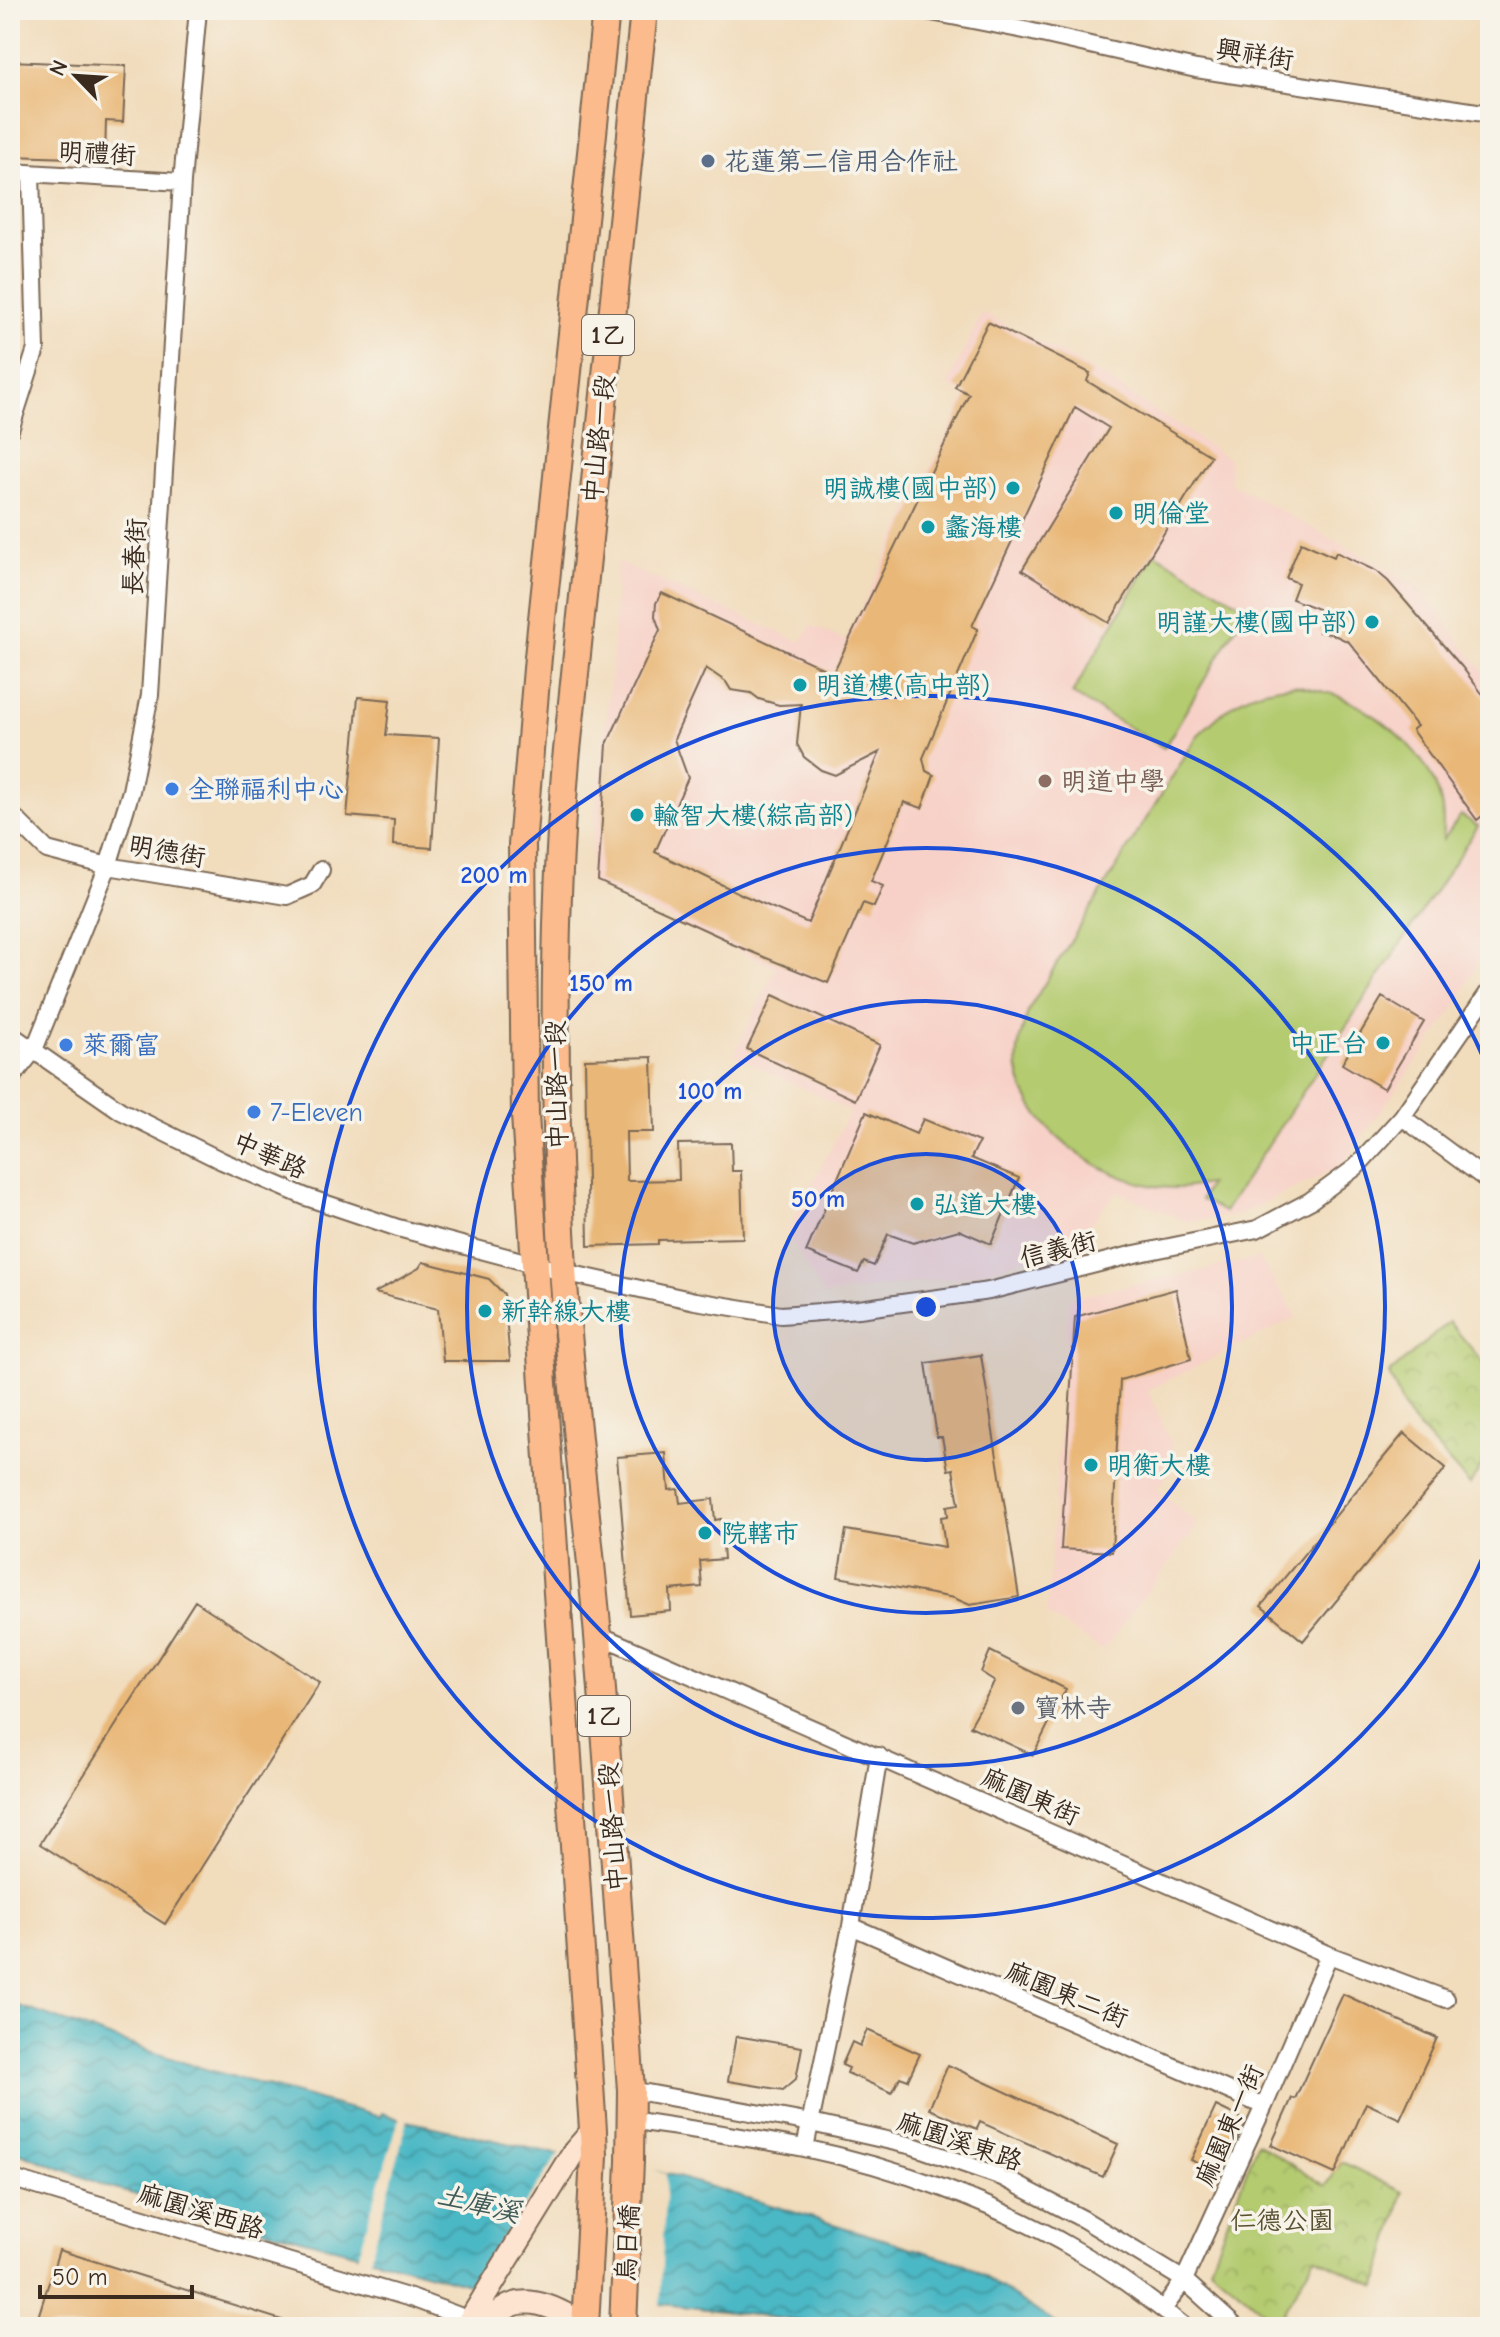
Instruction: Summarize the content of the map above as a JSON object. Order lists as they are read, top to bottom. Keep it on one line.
{"streets":{"main road":["1乙","中山路一段","烏日橋"],"street":["興祥街","明禮街","長春街","明德街","中華路","信義街","麻園東街","麻園東二街","麻園東一街","麻園溪東路","麻園溪西路"]},"crossings":[["明禮街","長春街"],["中山路一段","中華路"],["中山路一段","信義街"],["中山路一段","麻園東街"],["中山路一段","麻園溪東路"],["中山路一段","烏日橋"],["長春街","明德街"],["長春街","中華路"],["中華路","信義街"],["麻園東街","麻園東一街"],["麻園東二街","麻園東一街"],["麻園東一街","麻園溪東路"]],"water":["土庫溪"],"parks":["仁德公園"],"places":["花蓮第二信用合作社","明誠樓(國中部)","明倫堂","蠡海樓","明謹大樓(國中部)","明道樓(高中部)","明道中學","全聯福利中心","輸智大樓(綜高部)","中正台","萊爾富","7-Eleven","弘道大樓","新幹線大樓","明衡大樓","院轄市","寶林寺"],"scale_bar":"50 m","north":"top left","rings":["200 m","150 m","100 m","50 m"]}
